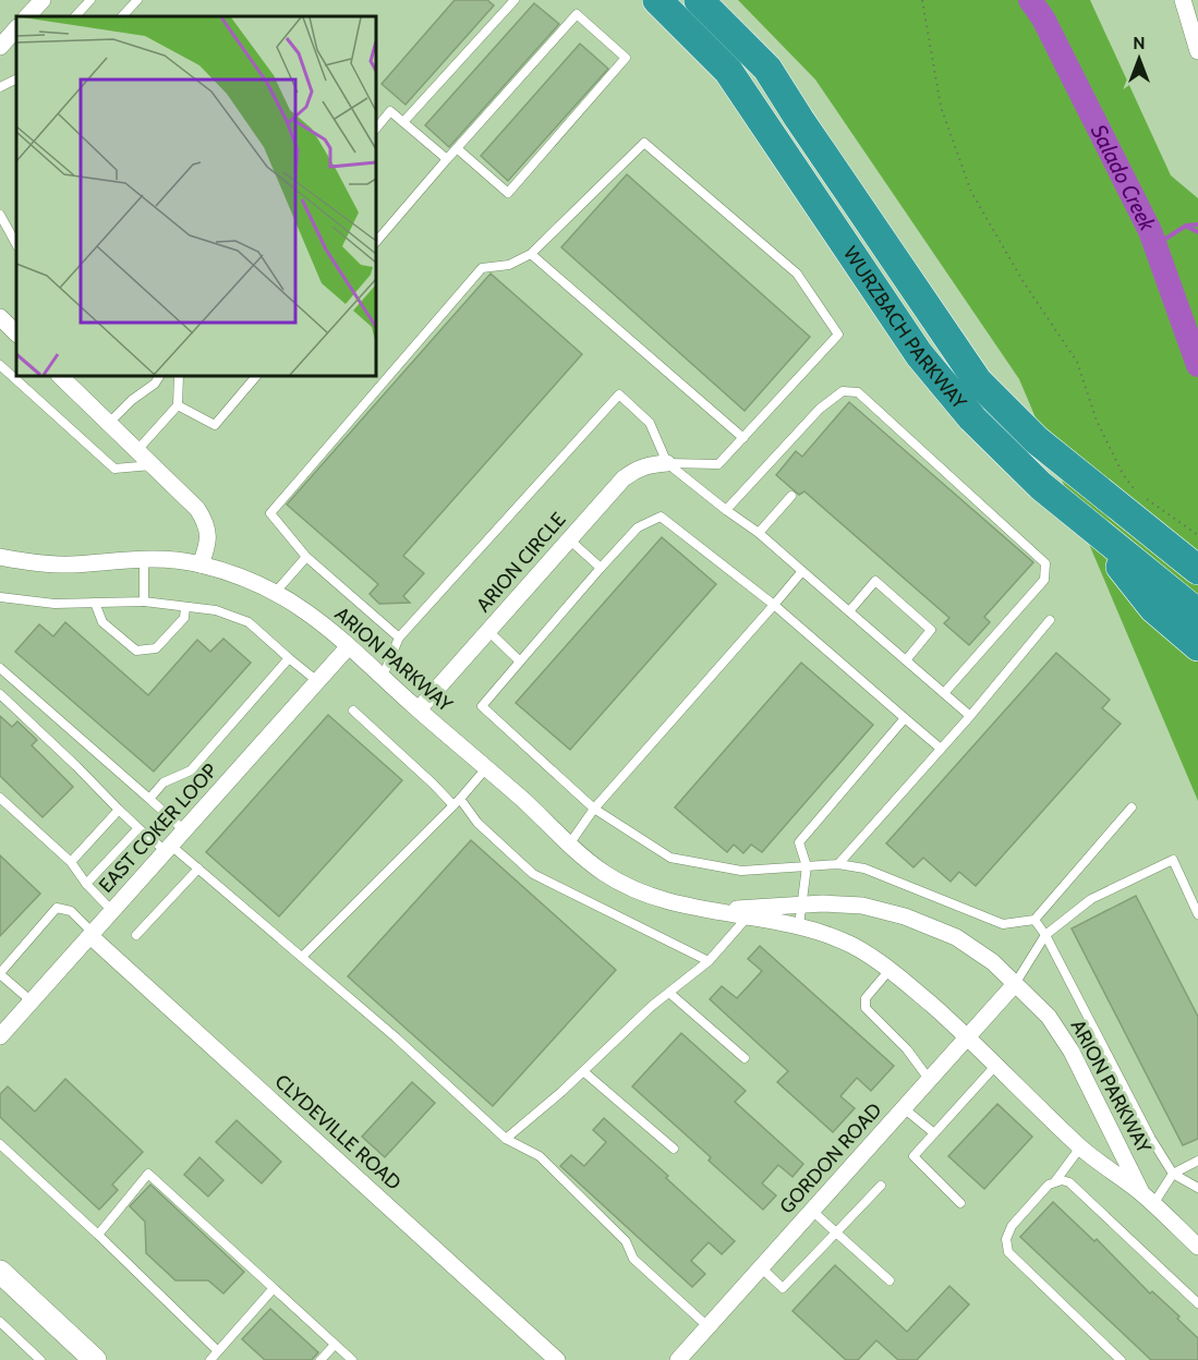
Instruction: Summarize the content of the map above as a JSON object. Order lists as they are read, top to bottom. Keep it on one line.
{"streets":{"highway":["WURZBACH PARKWAY"],"street":["ARION CIRCLE","ARION PARKWAY","EAST COKER LOOP","CLYDEVILLE ROAD","GORDON ROAD"]},"crossings":[["ARION CIRCLE","ARION PARKWAY"],["ARION PARKWAY","EAST COKER LOOP"],["ARION PARKWAY","GORDON ROAD"],["EAST COKER LOOP","CLYDEVILLE ROAD"]],"water":["Salado Creek"],"north":"top"}
